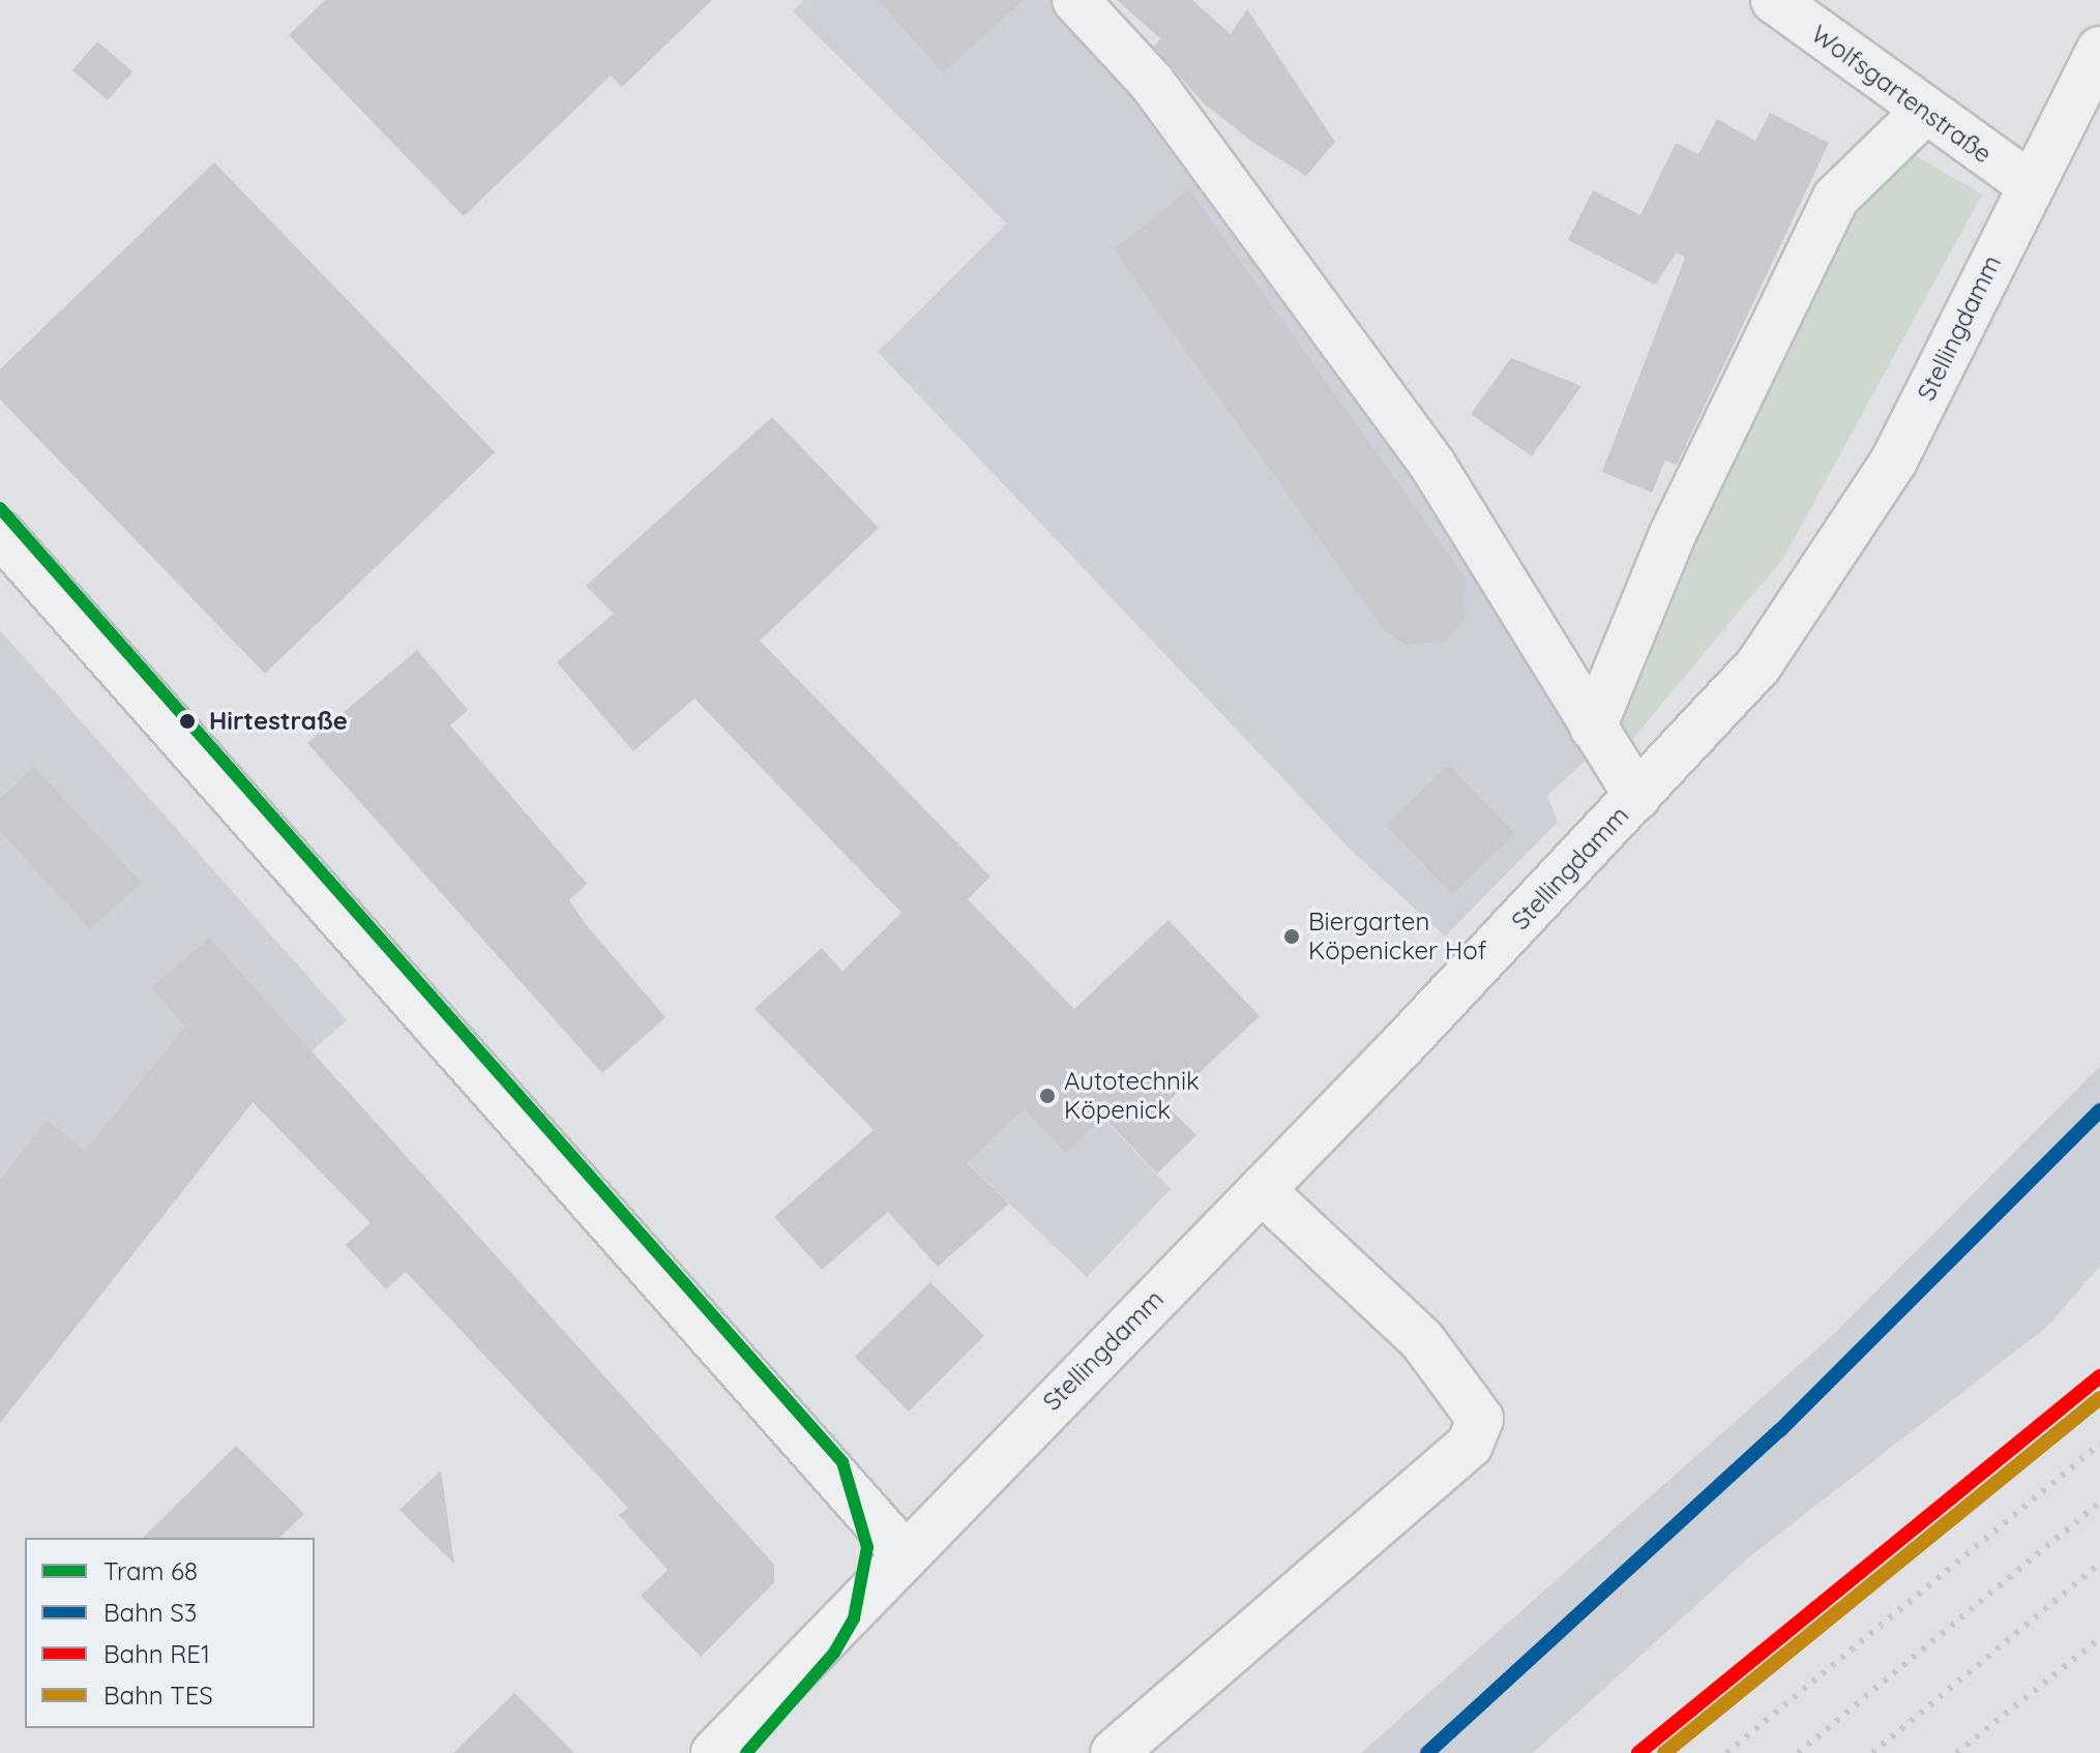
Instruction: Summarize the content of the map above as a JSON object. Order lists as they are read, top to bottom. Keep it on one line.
{"streets":{"street":["Wolfsgartenstraße","Stellingdamm"]},"crossings":[["Wolfsgartenstraße","Stellingdamm"]],"places":["Hirtestraße","Biergarten Köpenicker Hof","Autotechnik Köpenick"],"lines":["tram line 68","rail line S3","rail line RE1","rail line TES"],"legend":["Tram 68","Bahn S3","Bahn RE1","Bahn TES"]}
